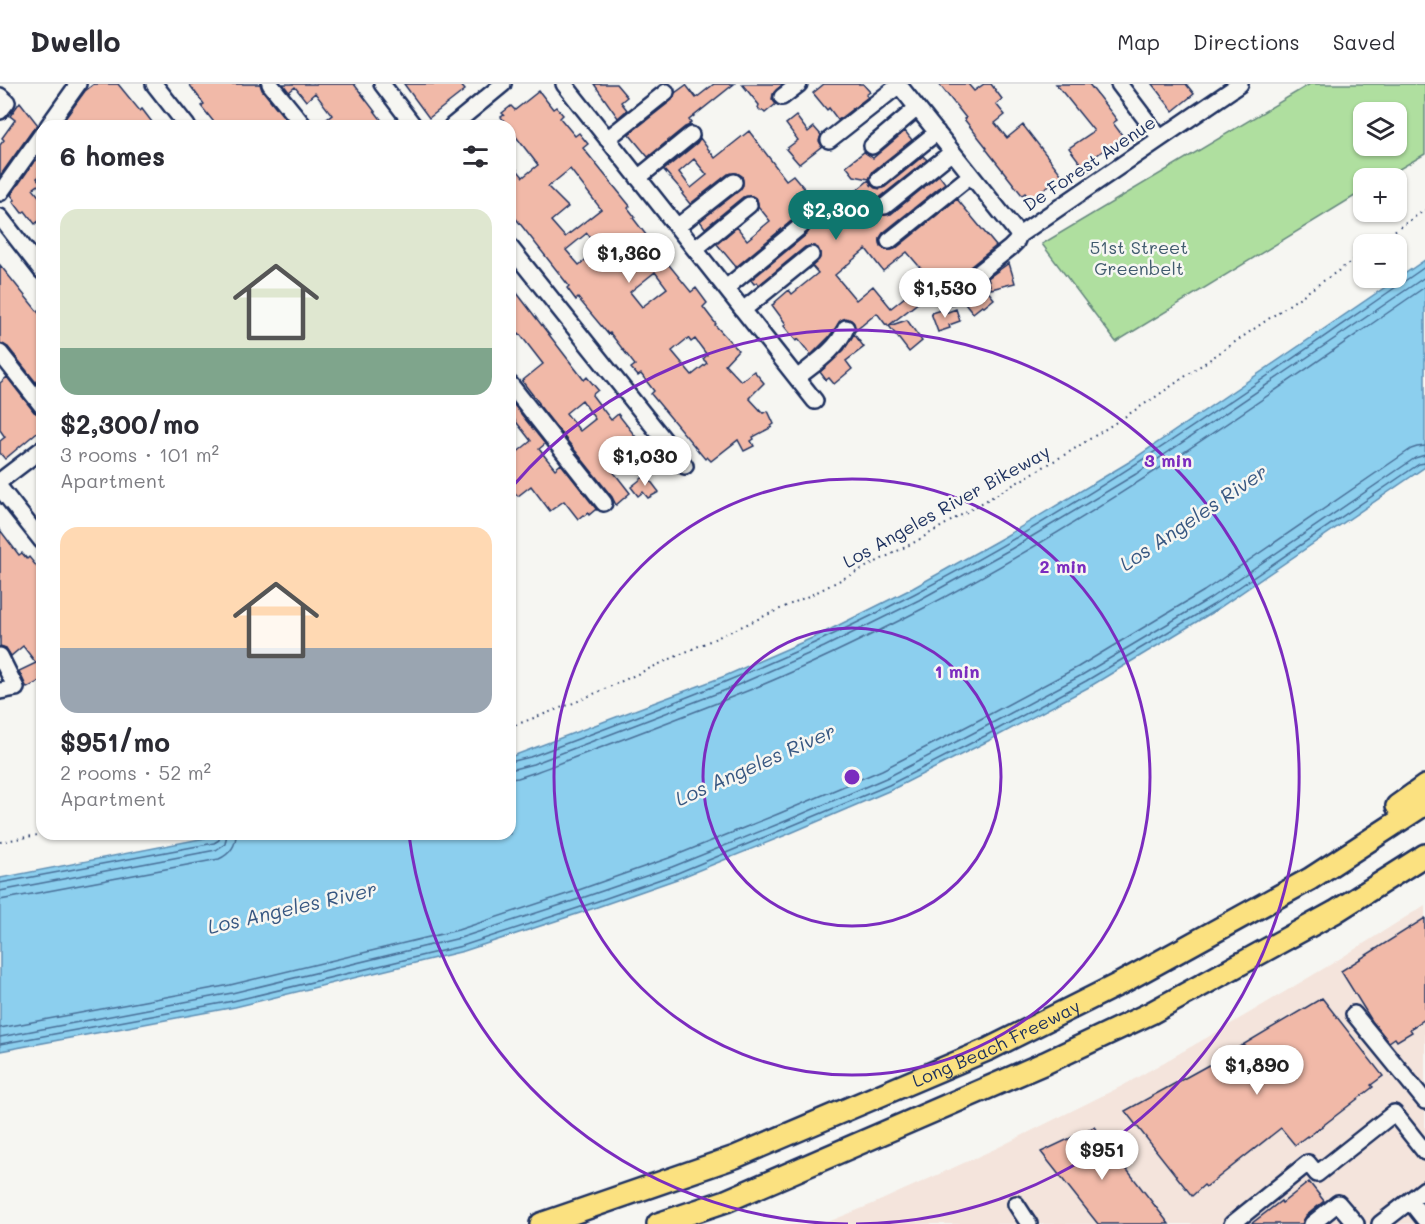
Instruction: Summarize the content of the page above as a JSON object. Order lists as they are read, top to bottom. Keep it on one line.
{"streets":{"highway":["Long Beach Freeway"],"street":["De Forest Avenue"],"path":["Los Angeles River Bikeway"]},"water":["Los Angeles River"],"parks":["51st Street Greenbelt"],"page":{"header":"Dwello","nav":["Map","Directions","Saved"],"map_buttons":["+","−"],"heading":"6 homes","price":["$2,300","$1,360","$1,530","$1,030","$1,890","$951"],"list":[{"name":"$2,300/mo","note":"3 rooms · 101 m² · Apartment"},{"name":"$951/mo","note":"2 rooms · 52 m² · Apartment"}]},"rings":["3 min","2 min","1 min"]}
